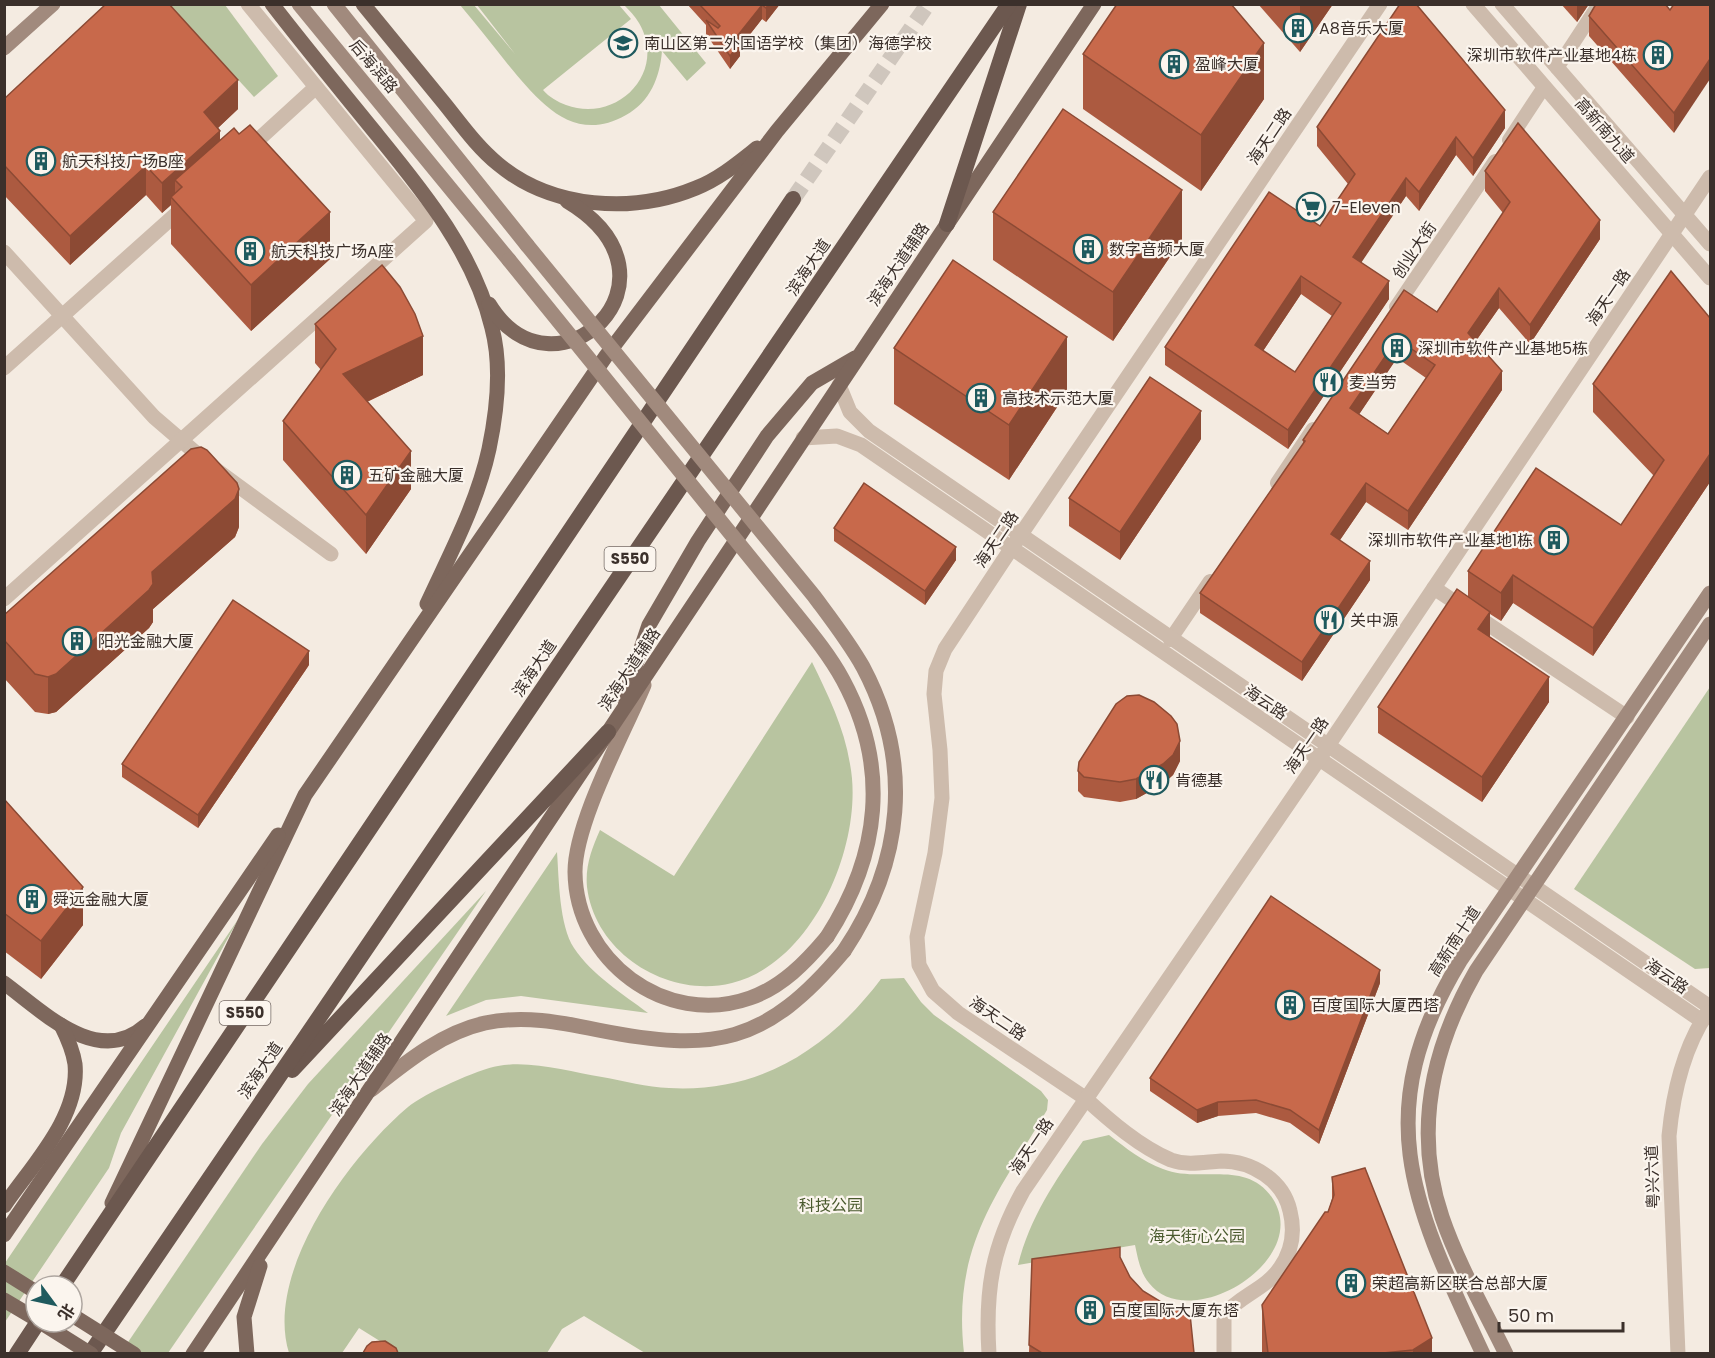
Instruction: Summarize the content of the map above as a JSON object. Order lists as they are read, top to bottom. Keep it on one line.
{"streets":{"highway":["滨海大道","S550"],"main road":["后海滨路","滨海大道辅路","高新南十道"],"street":["高新南九道","海天二路","创业大街","海天一路","海云路","粤兴六道"]},"crossings":[["后海滨路","滨海大道辅路"],["高新南九道","创业大街"],["高新南九道","海天一路"],["海天二路","海天一路"],["海天二路","海云路"],["滨海大道辅路","海云路"],["海天一路","海云路"],["海云路","高新南十道"],["海云路","粤兴六道"]],"parks":["科技公园","海天街心公园"],"places":{"building":["A8音乐大厦","深圳市软件产业基地4栋","盈峰大厦","航天科技广场B座","数字音频大厦","航天科技广场A座","深圳市软件产业基地5栋","高技术示范大厦","五矿金融大厦","深圳市软件产业基地1栋","阳光金融大厦","舜远金融大厦","百度国际大厦西塔","荣超高新区联合总部大厦","百度国际大厦东塔"],"school or university":["南山区第二外国语学校（集团）海德学校"],"supermarket":["7-Eleven"],"restaurant":["麦当劳","关中源","肯德基"]},"scale_bar":"50 m","north":"bottom right"}
